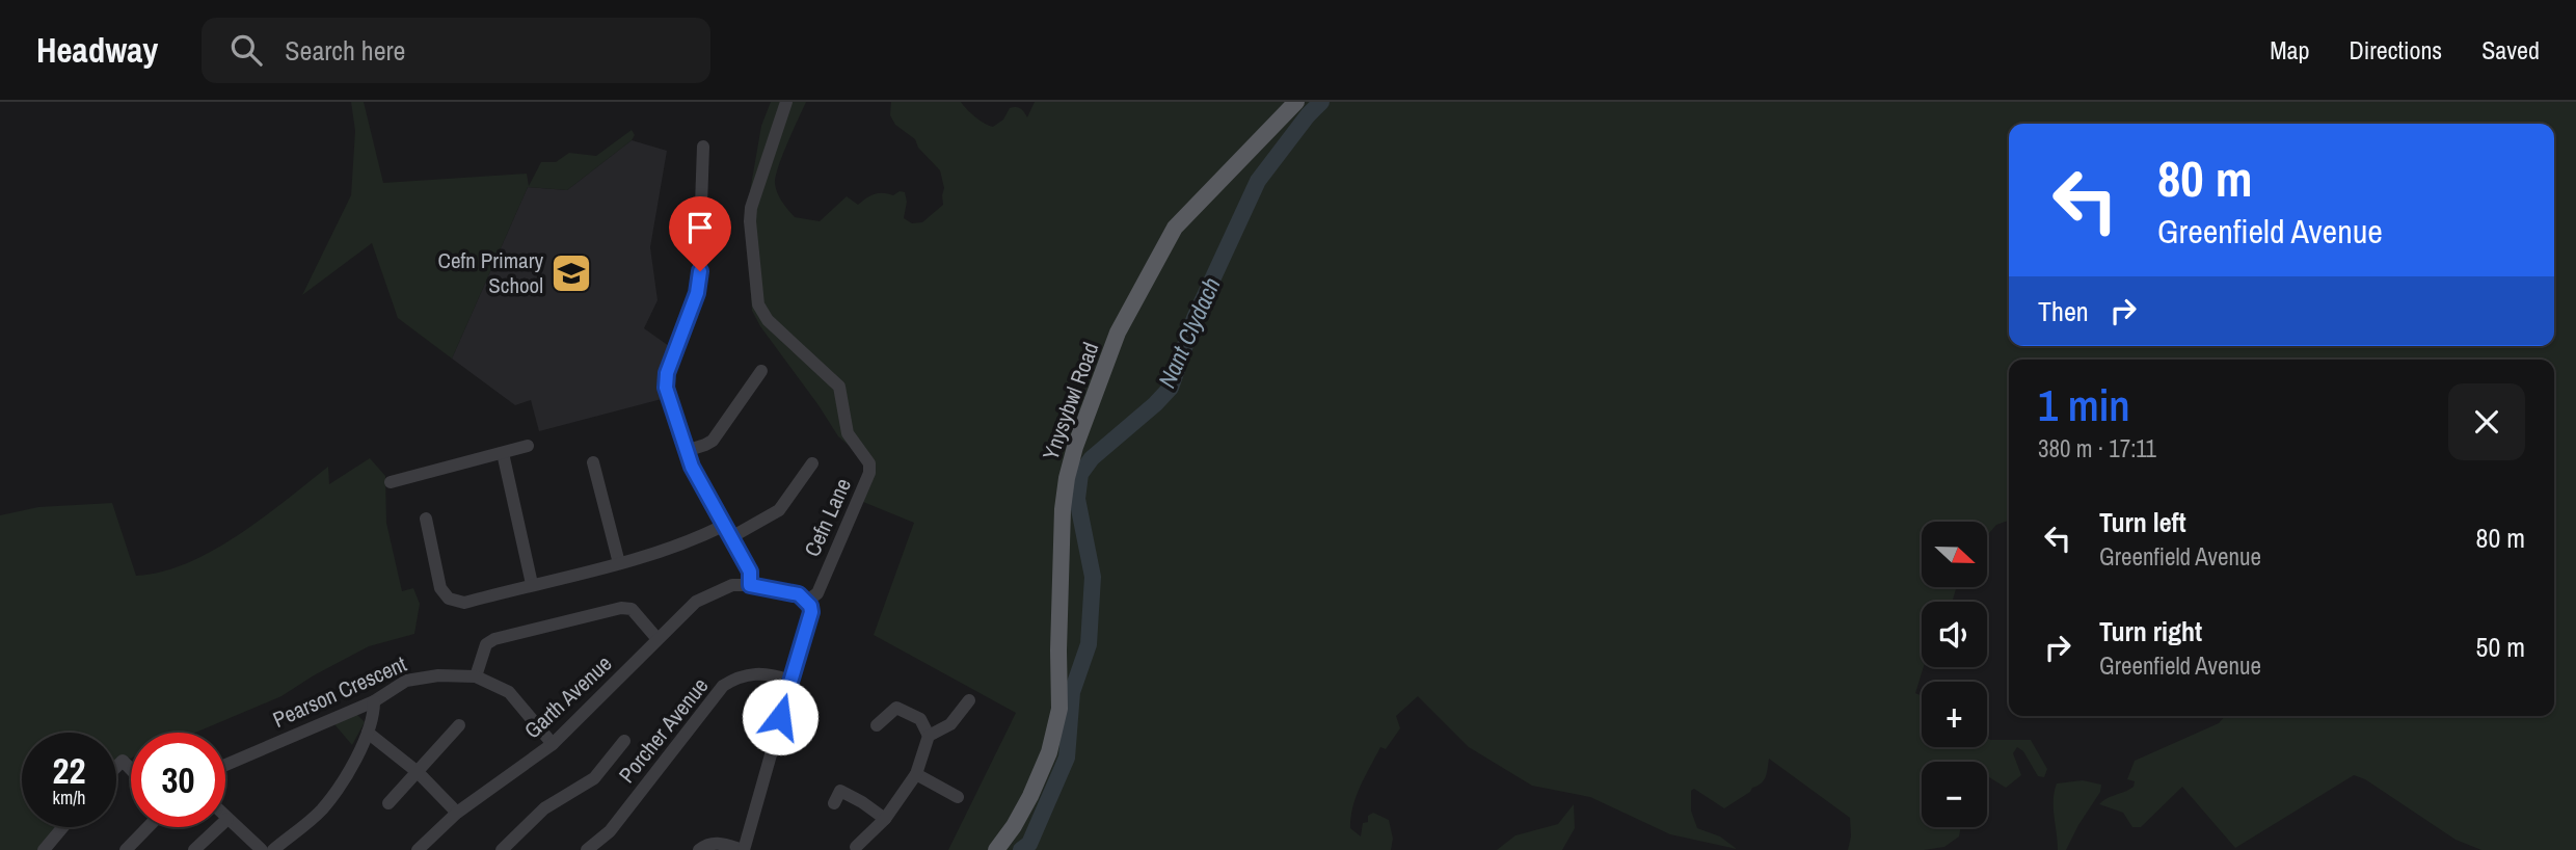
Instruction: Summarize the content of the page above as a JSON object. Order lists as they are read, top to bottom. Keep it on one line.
{"streets":{"main road":["Ynysybwl Road"],"street":["Cefn Lane","Pearson Crescent","Garth Avenue","Porcher Avenue"]},"crossings":[["Cefn Lane","Porcher Avenue"],["Pearson Crescent","Garth Avenue"]],"water":["Nant Clydach"],"places":{"school or university":["Cefn Primary School"]},"north":"right","page":{"header":"Headway","search":"Search here","nav":["Map","Directions","Saved"],"turn":["80 m","Greenfield Avenue"],"then":"Then","heading":["1 min","380 m · 17:11"],"list":[{"name":"Turn left","note":"Greenfield Avenue","value":"80 m"},{"name":"Turn right","note":"Greenfield Avenue","value":"50 m"}],"map_buttons":["+","−"],"speed":"22 km/h","limit":"30"}}
